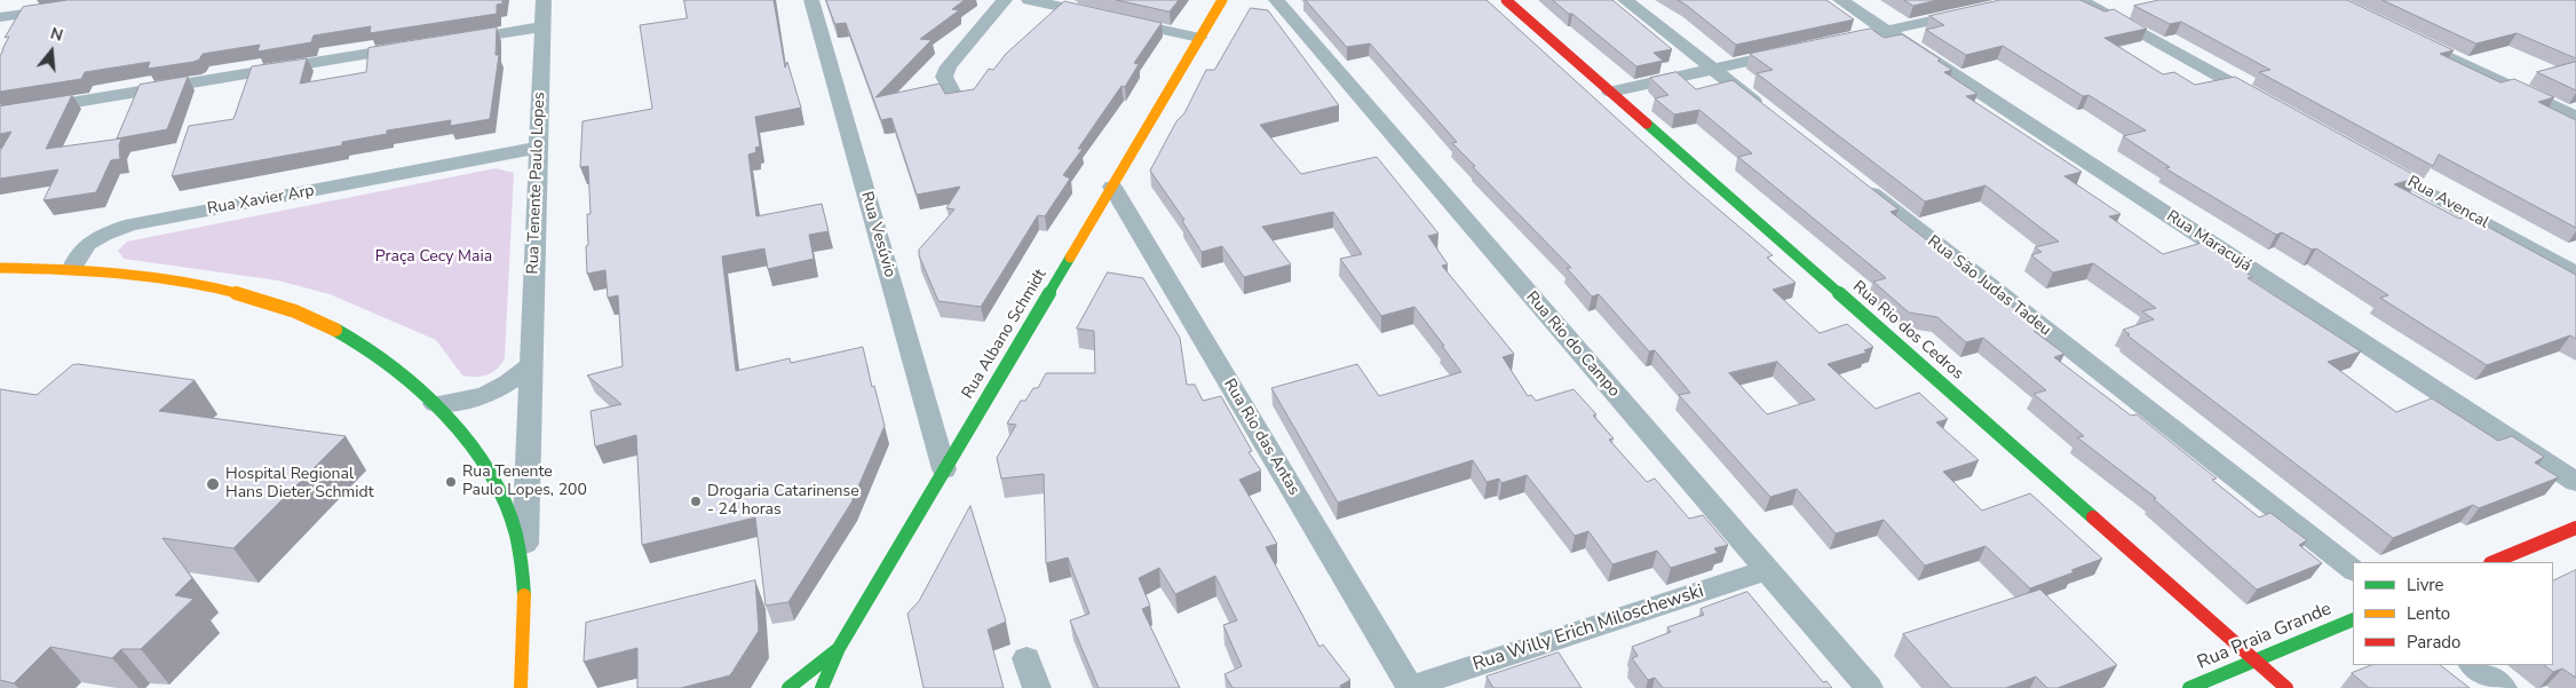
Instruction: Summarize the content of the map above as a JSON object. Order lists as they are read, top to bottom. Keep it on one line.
{"streets":{"main road":["Rua Tenente Paulo Lopes","Rua Rio dos Cedros","Rua Albano Schmidt","Rua Praia Grande"],"street":["Rua Xavier Arp","Rua Avencal","Rua Vesúvio","Rua Maracujá","Rua São Judas Tadeu","Rua Rio do Campo","Rua Rio das Antas","Rua Willy Erich Miloschewski"]},"crossings":[["Rua Tenente Paulo Lopes","Rua Xavier Arp"],["Rua Vesúvio","Rua Albano Schmidt"],["Rua Rio dos Cedros","Rua Praia Grande"],["Rua Albano Schmidt","Rua Rio das Antas"],["Rua Rio do Campo","Rua Willy Erich Miloschewski"],["Rua Rio das Antas","Rua Willy Erich Miloschewski"]],"parks":["Praça Cecy Maia"],"places":["Rua Tenente Paulo Lopes, 200","Hospital Regional Hans Dieter Schmidt","Drogaria Catarinense - 24 horas"],"legend":["Livre","Lento","Parado"],"north":"top"}
